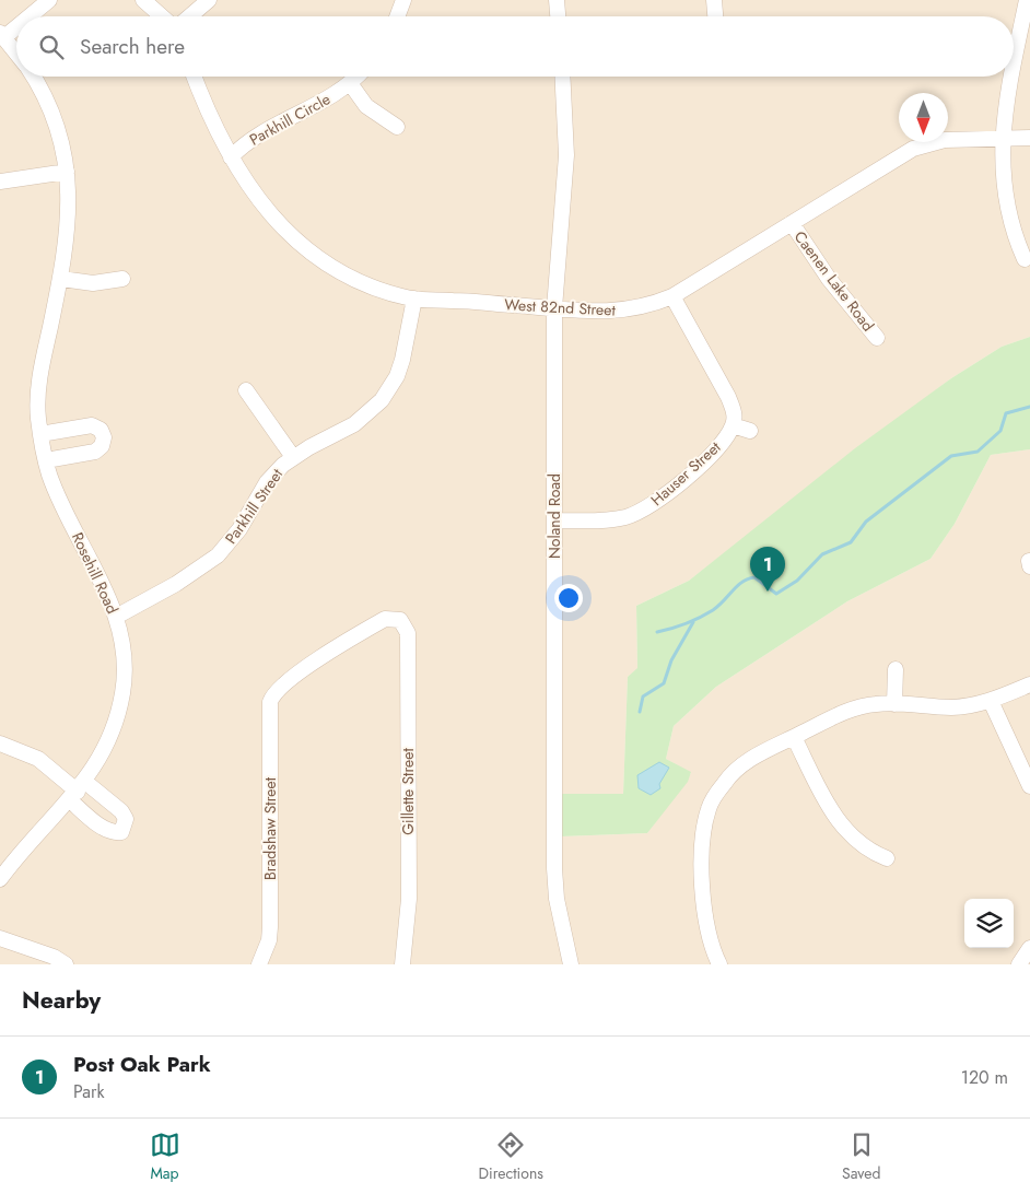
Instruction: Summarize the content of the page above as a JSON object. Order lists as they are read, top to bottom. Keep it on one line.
{"streets":{"street":["Parkhill Circle","Caenen Lake Road","West 82nd Street","Hauser Street","Parkhill Street","Noland Road","Rosehill Road","Gillette Street","Bradshaw Street"]},"crossings":[["Parkhill Circle","West 82nd Street"],["Caenen Lake Road","West 82nd Street"],["West 82nd Street","Parkhill Street"],["West 82nd Street","Noland Road"],["Hauser Street","Noland Road"],["Parkhill Street","Rosehill Road"],["Gillette Street","Bradshaw Street"]],"north":"bottom","page":{"search":"Search here","pins":"1","heading":"Nearby","list":[{"mark":"1","name":"Post Oak Park","note":"Park","value":"120 m"}],"nav":["Map","Directions","Saved"]}}
